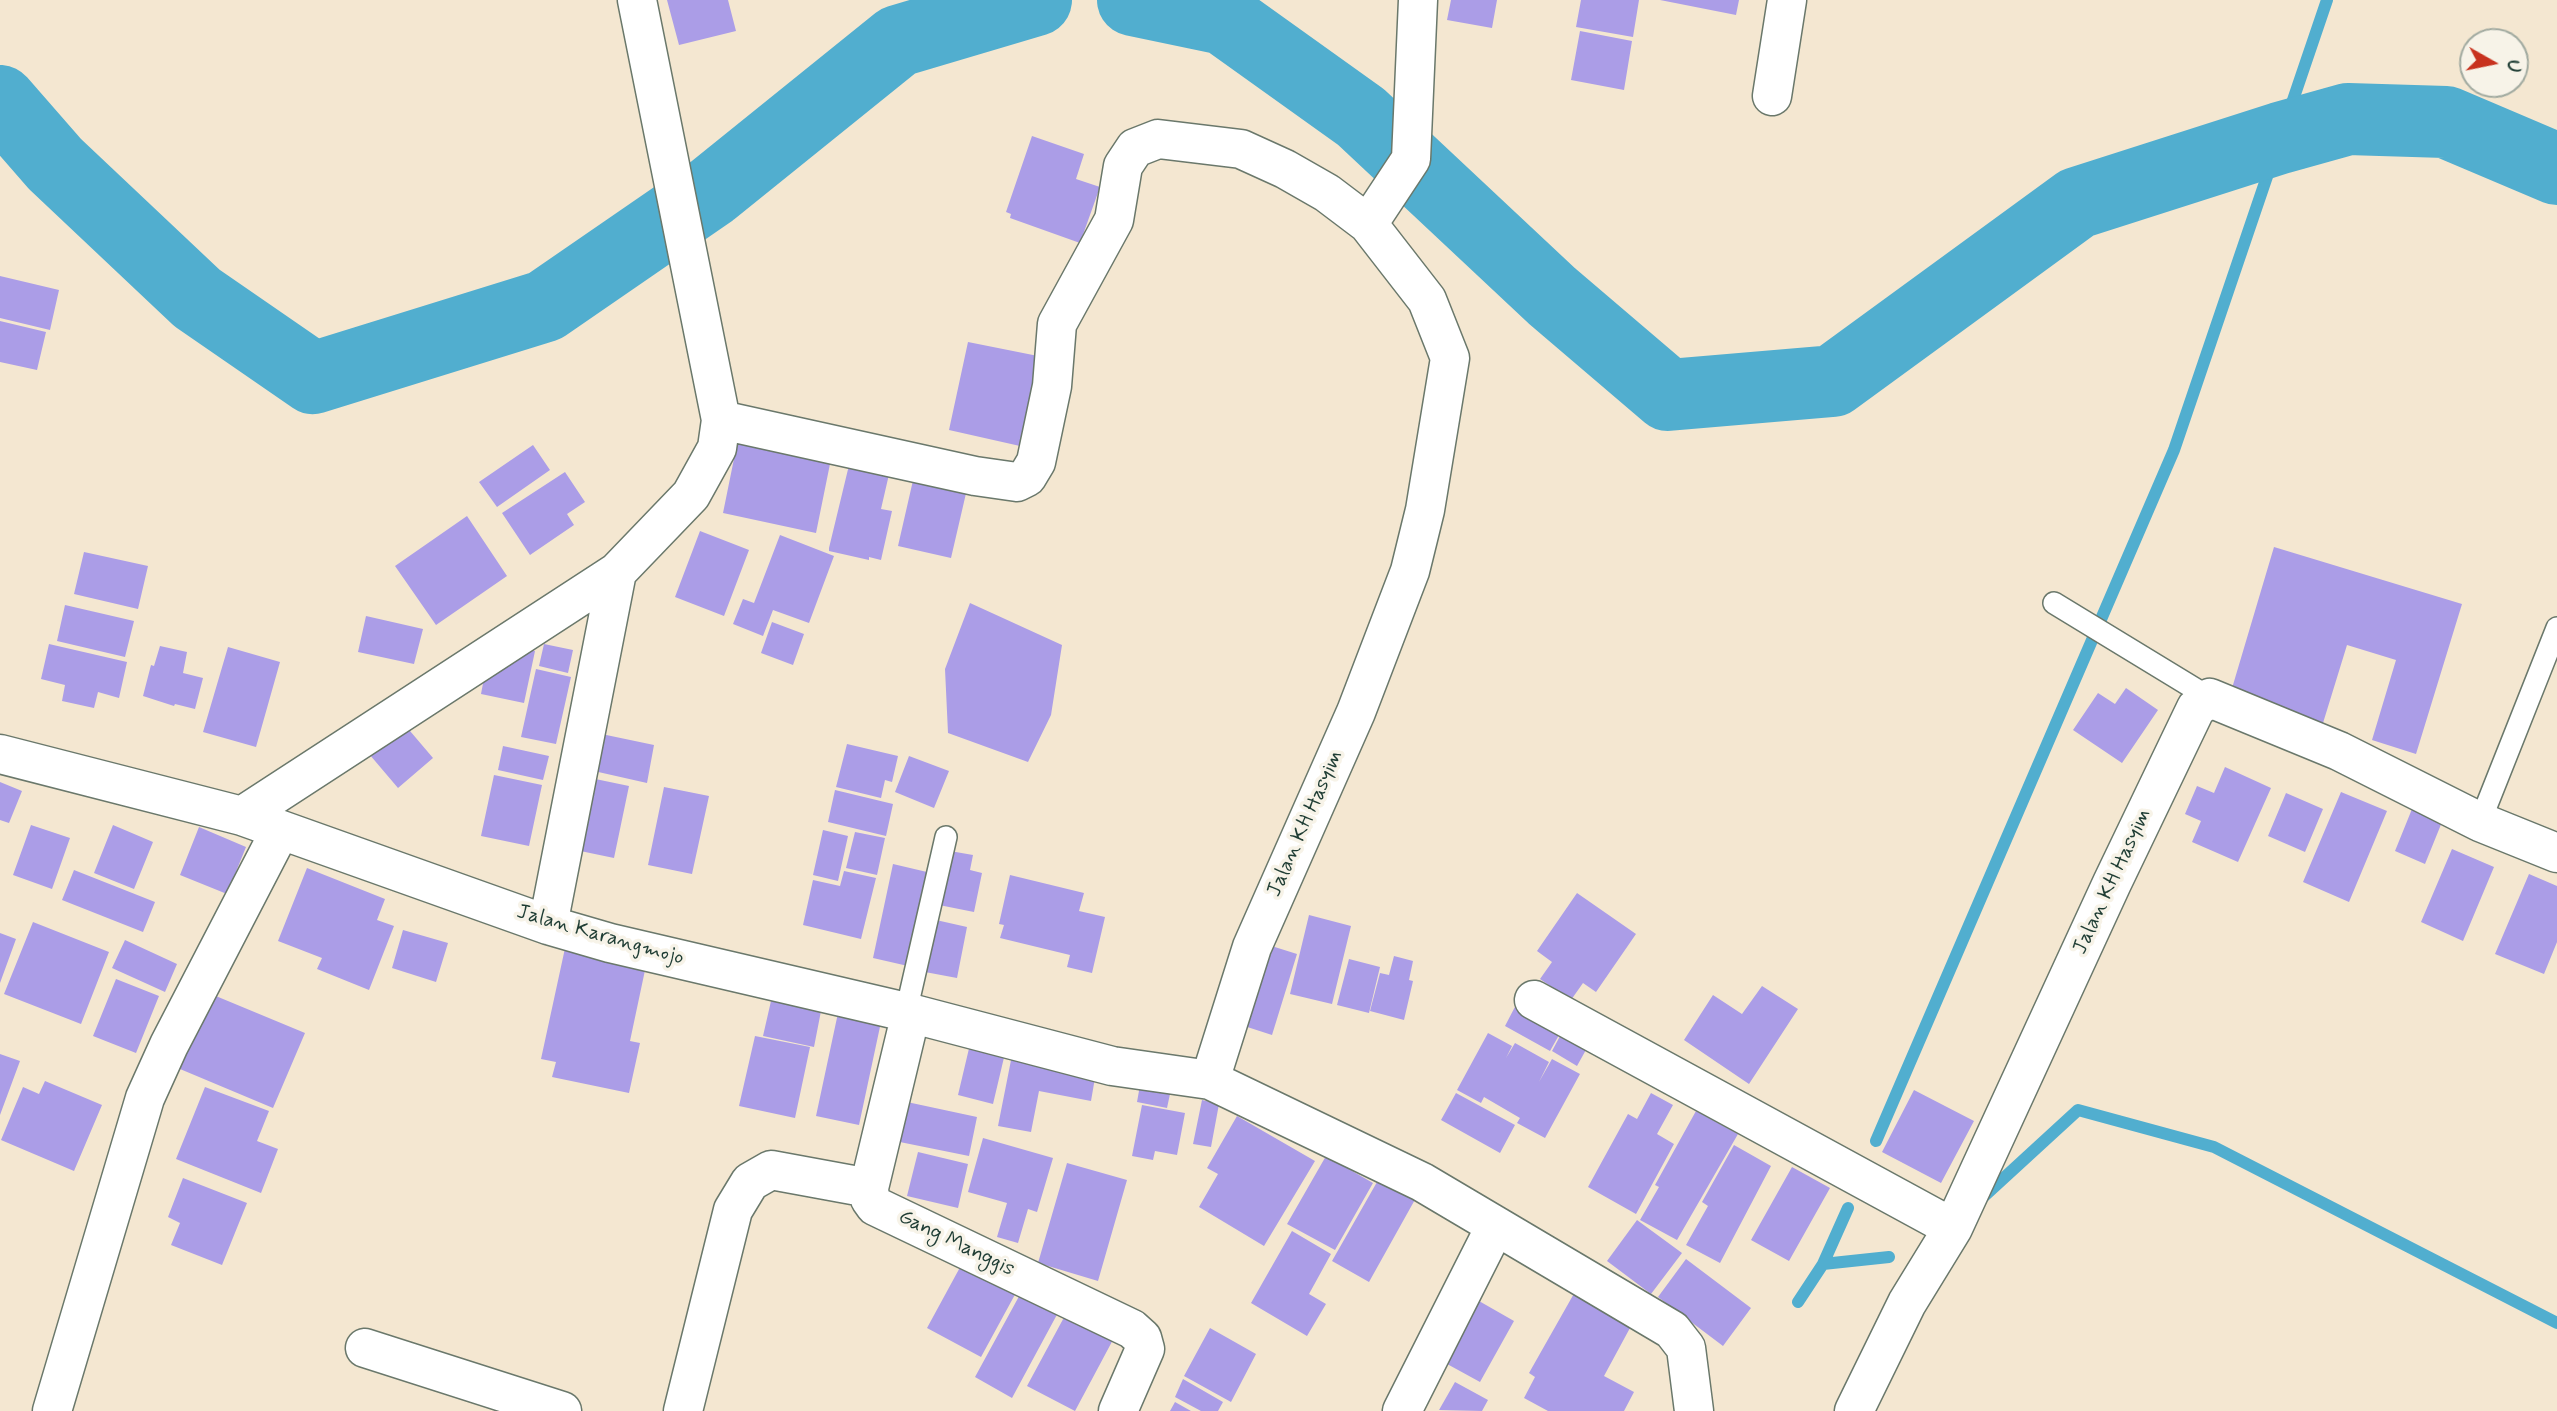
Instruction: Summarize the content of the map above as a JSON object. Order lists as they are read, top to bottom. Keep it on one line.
{"streets":{"street":["Jalan KH Hasyim","Jalan Karangmojo","Gang Manggis"]},"crossings":[["Jalan KH Hasyim","Jalan Karangmojo"]],"north":"right"}
